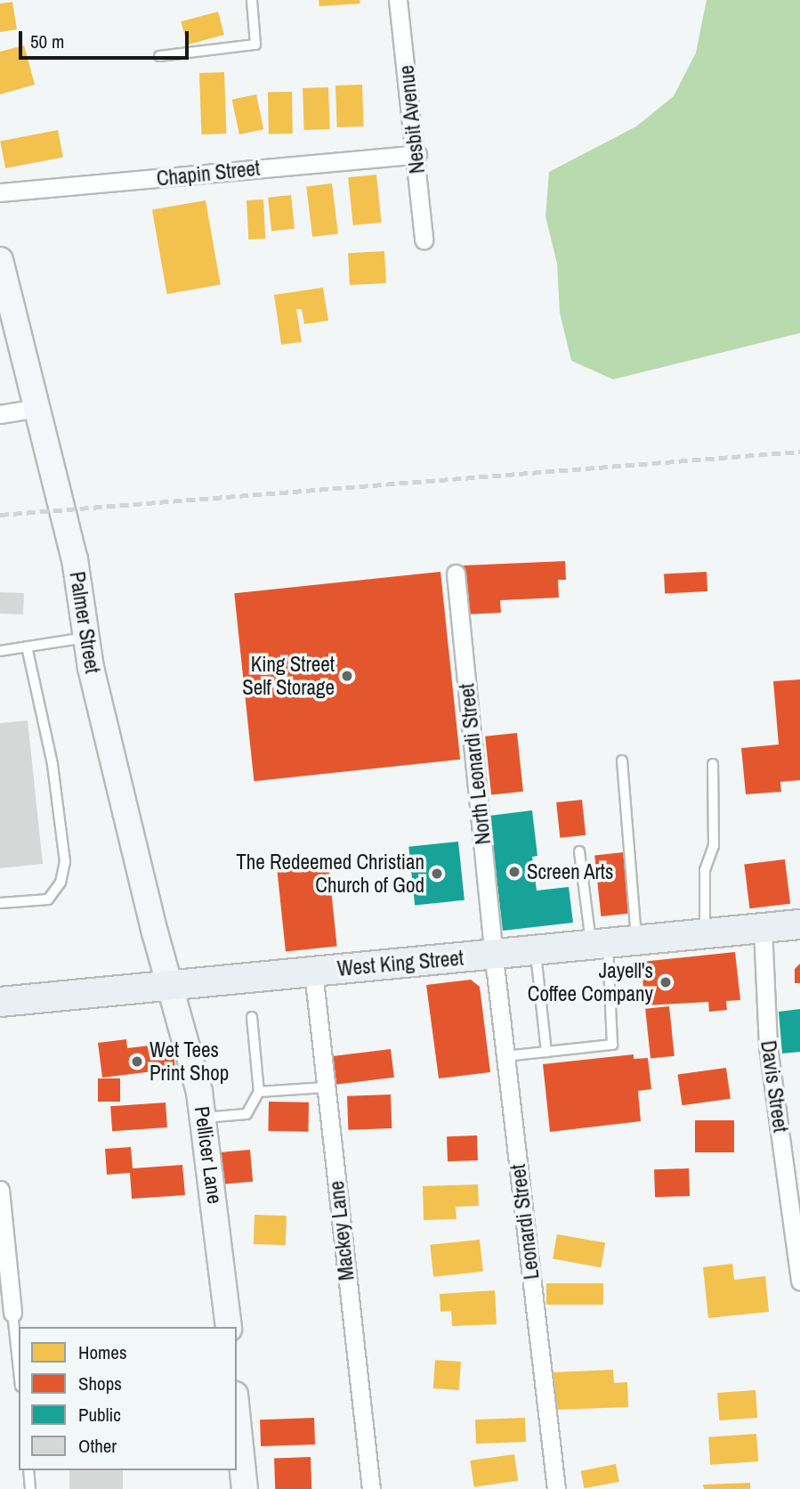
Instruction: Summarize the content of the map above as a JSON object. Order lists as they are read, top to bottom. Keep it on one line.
{"streets":{"main road":["West King Street"],"street":["Nesbit Avenue","Chapin Street","Palmer Street","North Leonardi Street","Davis Street","Pellicer Lane","Leonardi Street","Mackey Lane"]},"crossings":[["Nesbit Avenue","Chapin Street"],["Palmer Street","West King Street"],["Palmer Street","Pellicer Lane"],["North Leonardi Street","West King Street"],["North Leonardi Street","Leonardi Street"],["West King Street","Davis Street"],["West King Street","Pellicer Lane"],["West King Street","Leonardi Street"],["West King Street","Mackey Lane"]],"places":["King Street Self Storage","Screen Arts","The Redeemed Christian Church of God","Jayell's Coffee Company","Wet Tees Print Shop"],"legend":["Homes","Shops","Public","Other"],"scale_bar":"50 m"}
